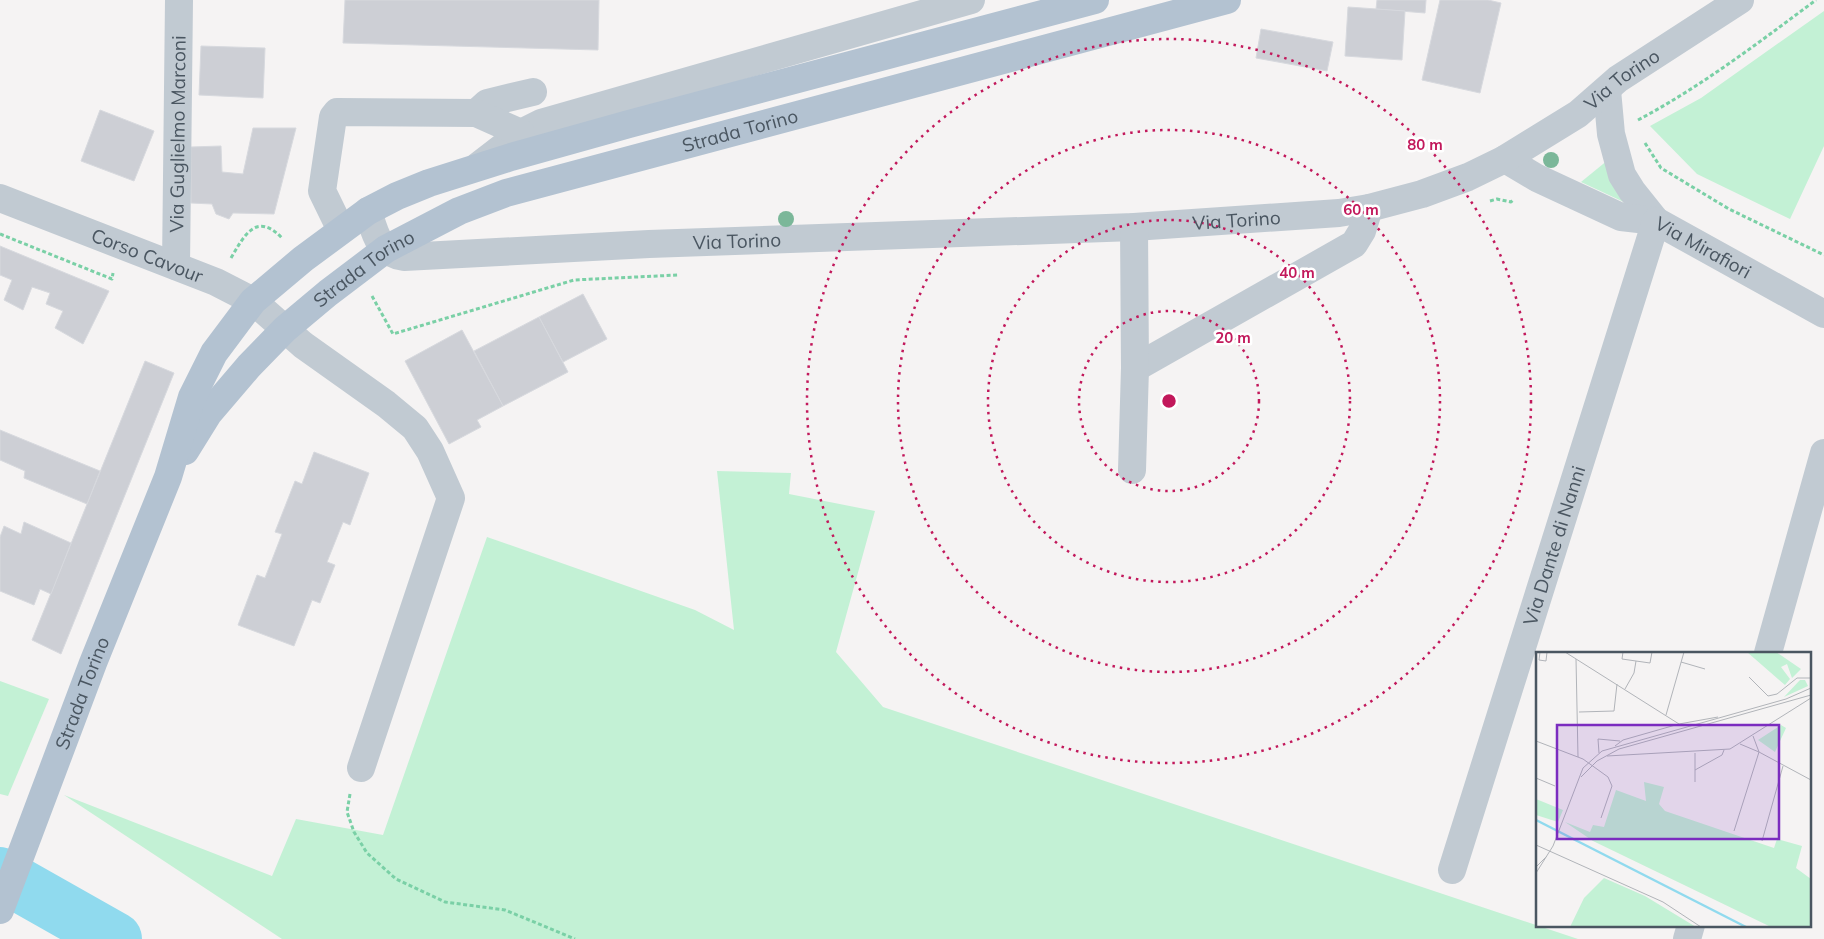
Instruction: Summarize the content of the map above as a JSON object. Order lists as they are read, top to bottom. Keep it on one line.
{"streets":{"main road":["Strada Torino"],"street":["Via Torino","Via Guglielmo Marconi","Via Mirafiori","Corso Cavour","Via Dante di Nanni"]},"crossings":[["Via Torino","Strada Torino"],["Via Torino","Via Mirafiori"],["Strada Torino","Corso Cavour"],["Via Guglielmo Marconi","Corso Cavour"],["Via Mirafiori","Via Dante di Nanni"]],"rings":["80 m","60 m","40 m","20 m"]}
